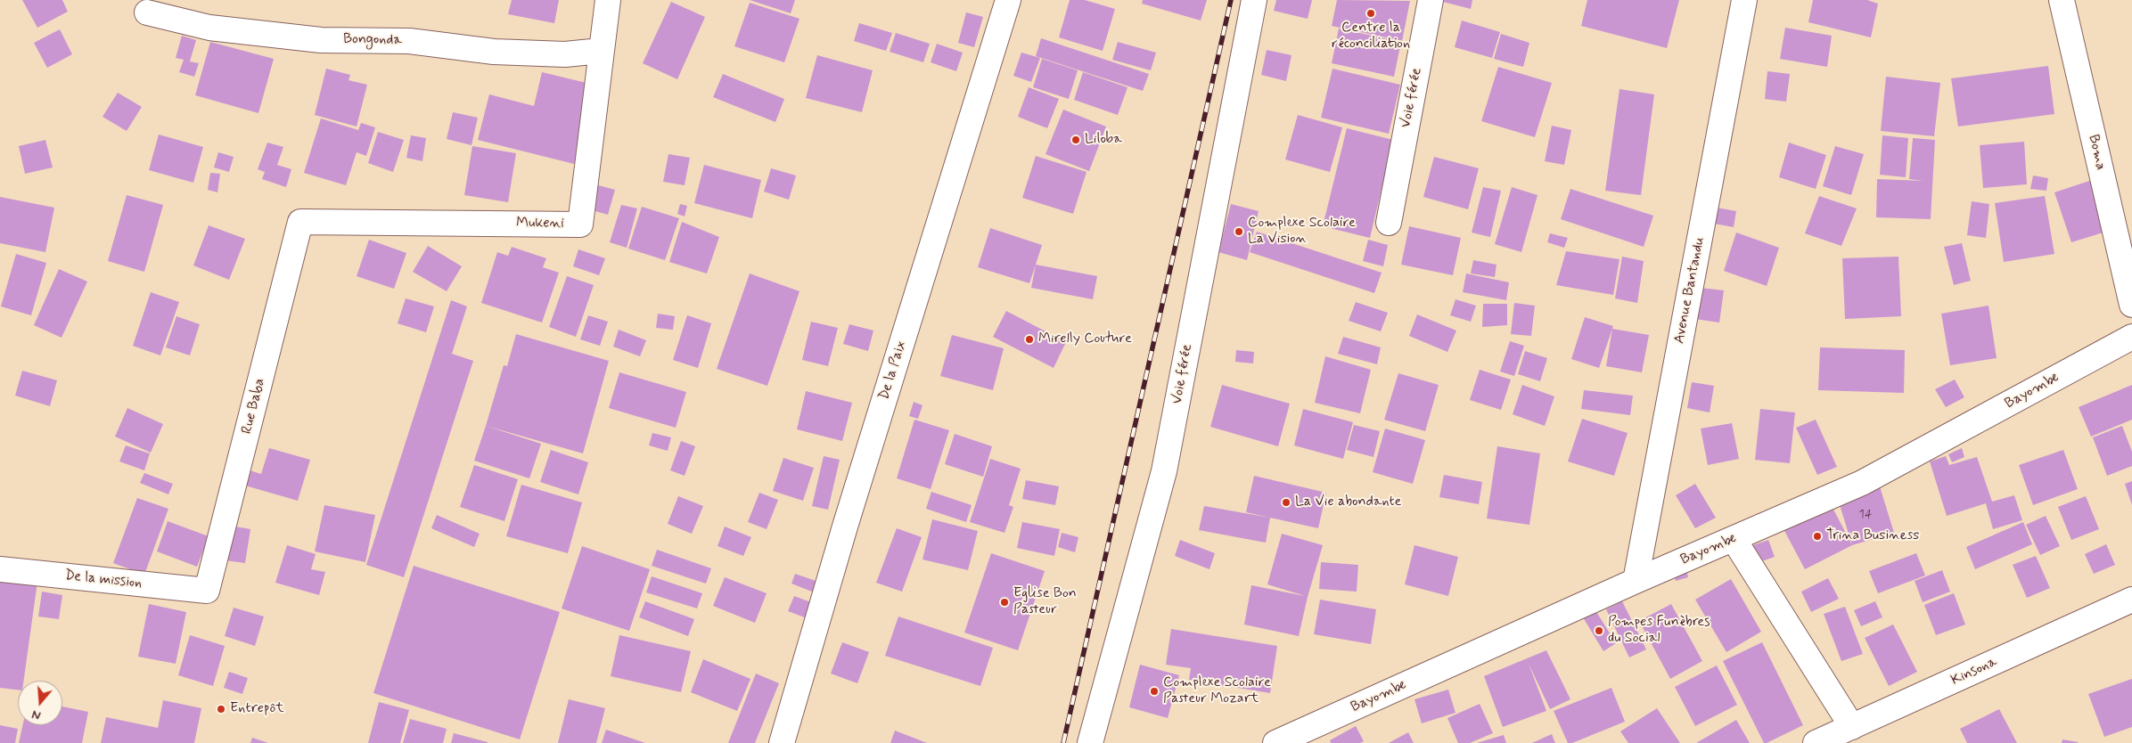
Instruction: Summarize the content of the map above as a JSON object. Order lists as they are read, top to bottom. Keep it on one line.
{"streets":{"street":["Bongonda","Voie férée","Boma","Mukeni","Avenue Bantandu","De la Paix","Bayombe","Rue Baba","De la mission","Kinsona"]},"crossings":[["Bongonda","Mukeni"],["Mukeni","Rue Baba"],["Avenue Bantandu","Bayombe"],["Rue Baba","De la mission"]],"places":["Centre la réconciliation","Liloba","Complexe Scolaire La Vision","Mirelly Couture","La Vie abondante","Trina Business","Eglise Bon Pasteur","Pompes Funèbres du Social","Complexe Scolaire Pasteur Mozart","Entrepôt"],"house_numbers":["14"],"north":"bottom"}
